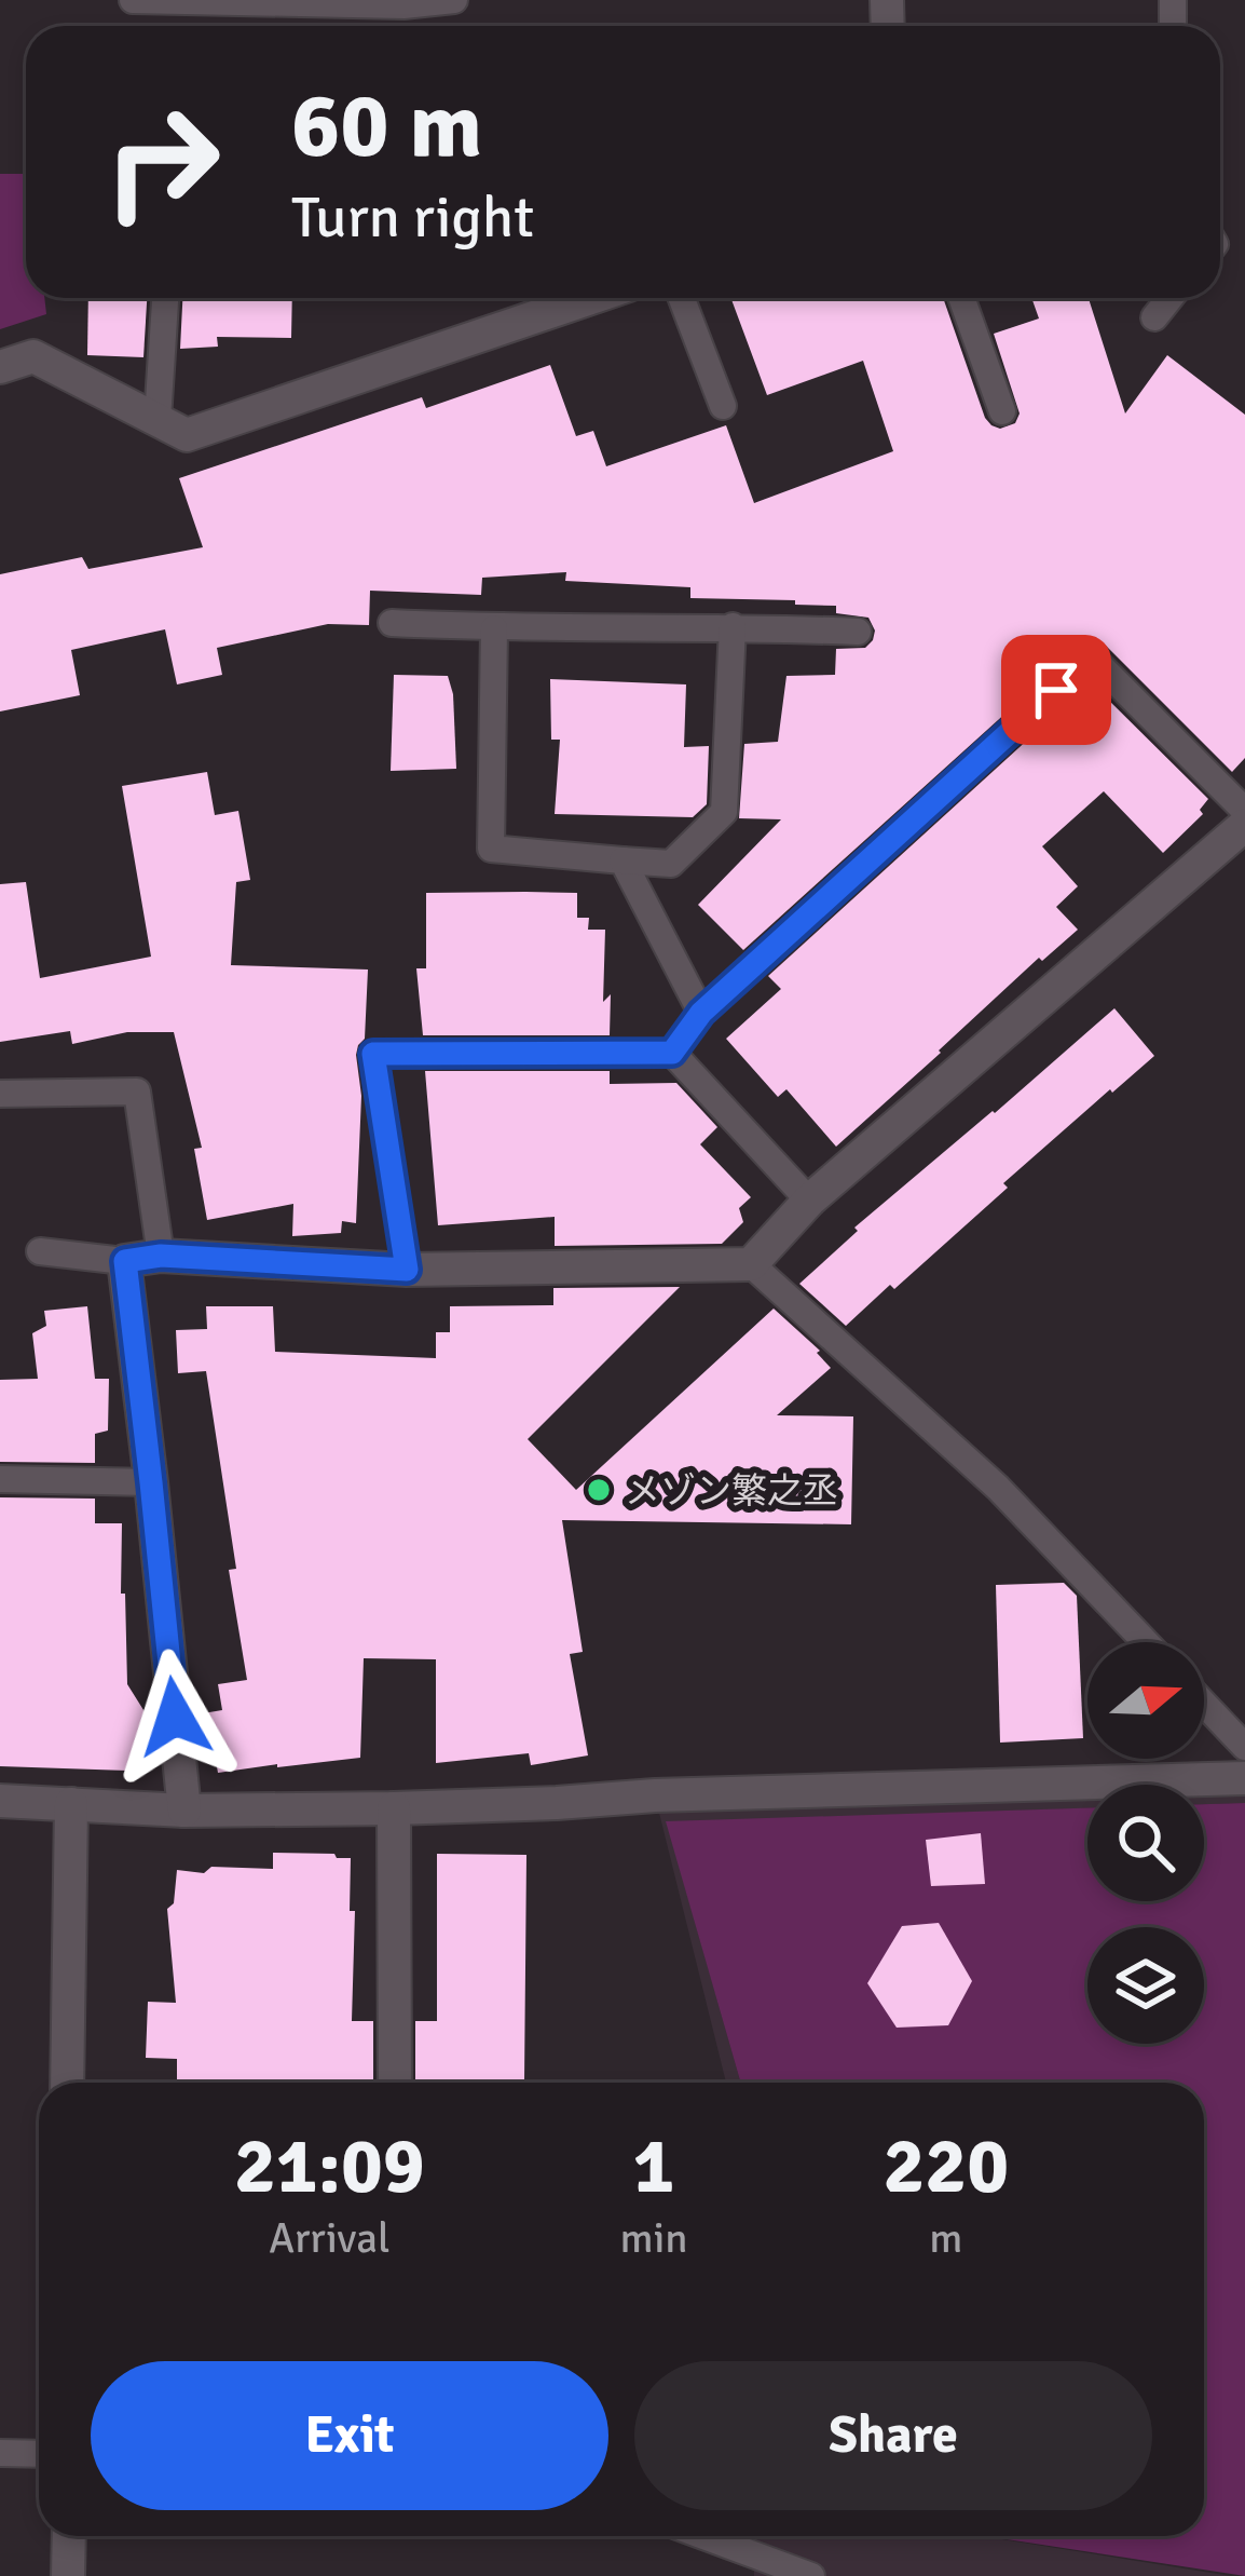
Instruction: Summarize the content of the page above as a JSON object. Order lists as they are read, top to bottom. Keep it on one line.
{"places":["メゾン繁之丞"],"north":"right","page":{"turn":["60 m","Turn right"],"eta":["21:09","Arrival","1","min","220","m"],"buttons":["Exit","Share"]}}
